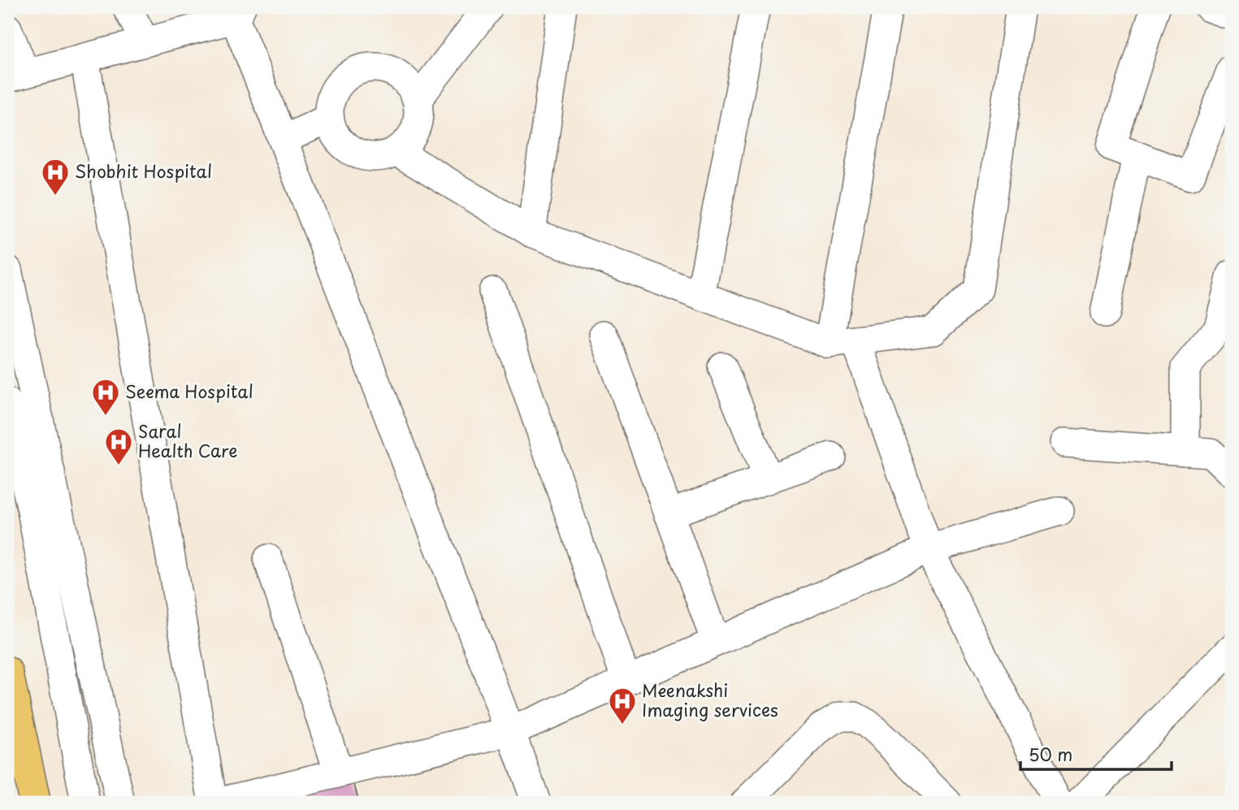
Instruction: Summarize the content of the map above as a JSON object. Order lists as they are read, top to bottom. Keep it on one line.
{"places":{"hospital":["Shobhit Hospital","Seema Hospital","Saral Health Care","Meenakshi Imaging services"]},"scale_bar":"50 m"}
